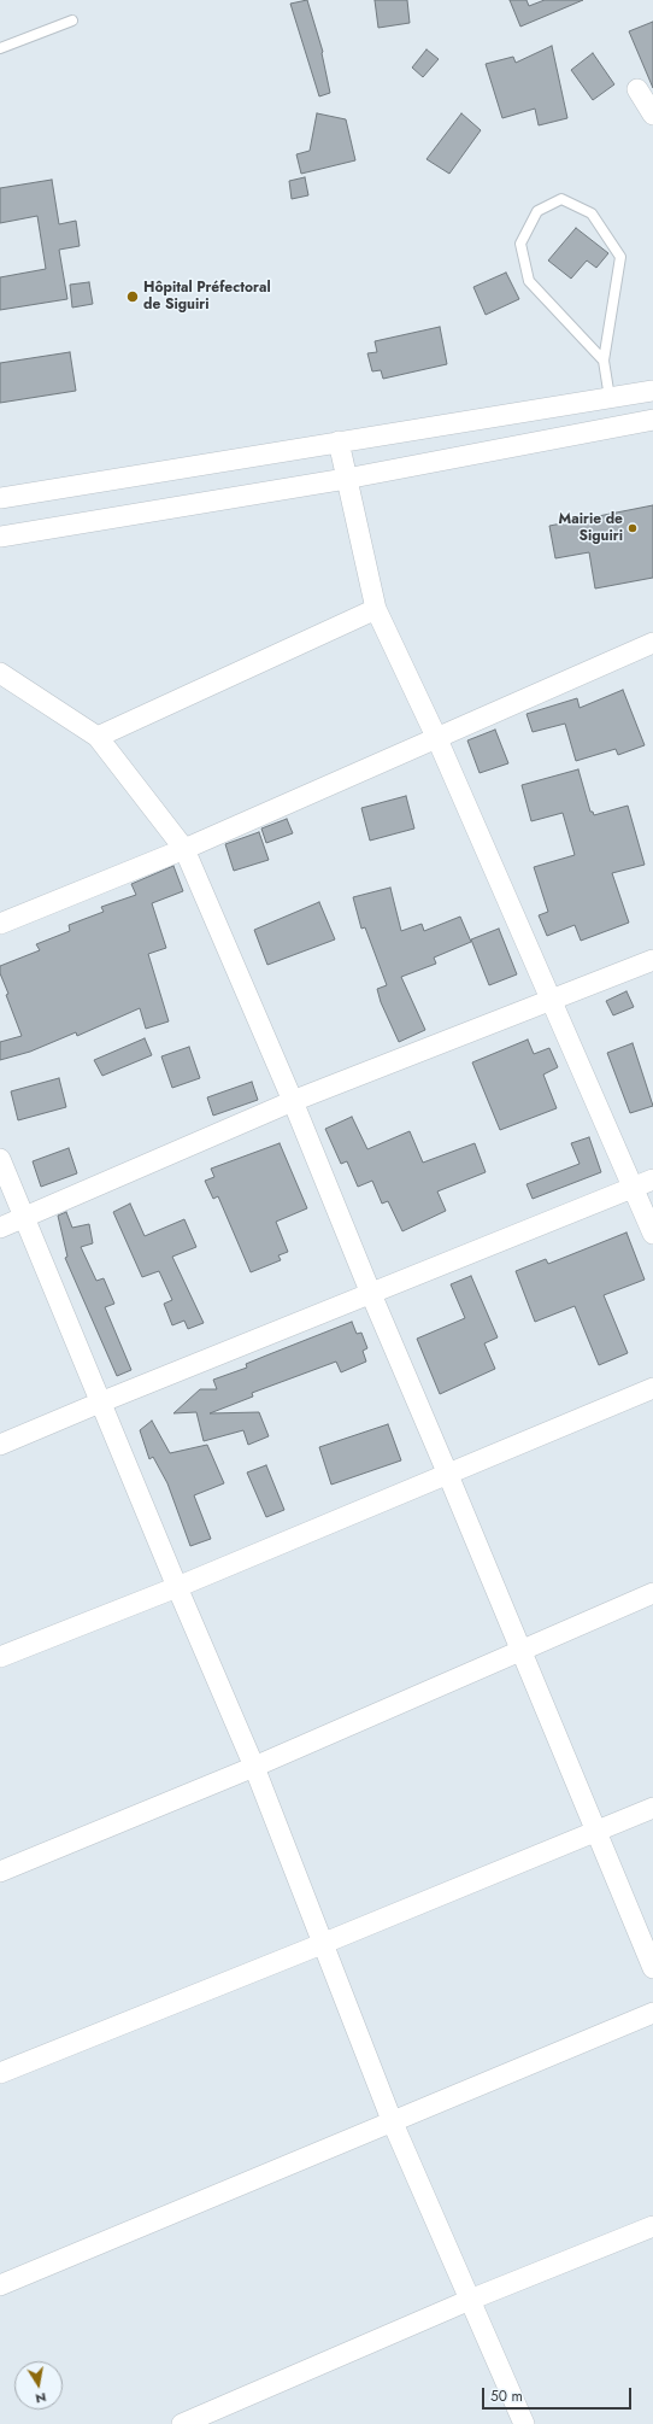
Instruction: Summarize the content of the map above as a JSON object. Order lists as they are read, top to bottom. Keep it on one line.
{"places":["Hôpital Préfectoral de Siguiri","Mairie de Siguiri"],"scale_bar":"50 m","north":"bottom"}
